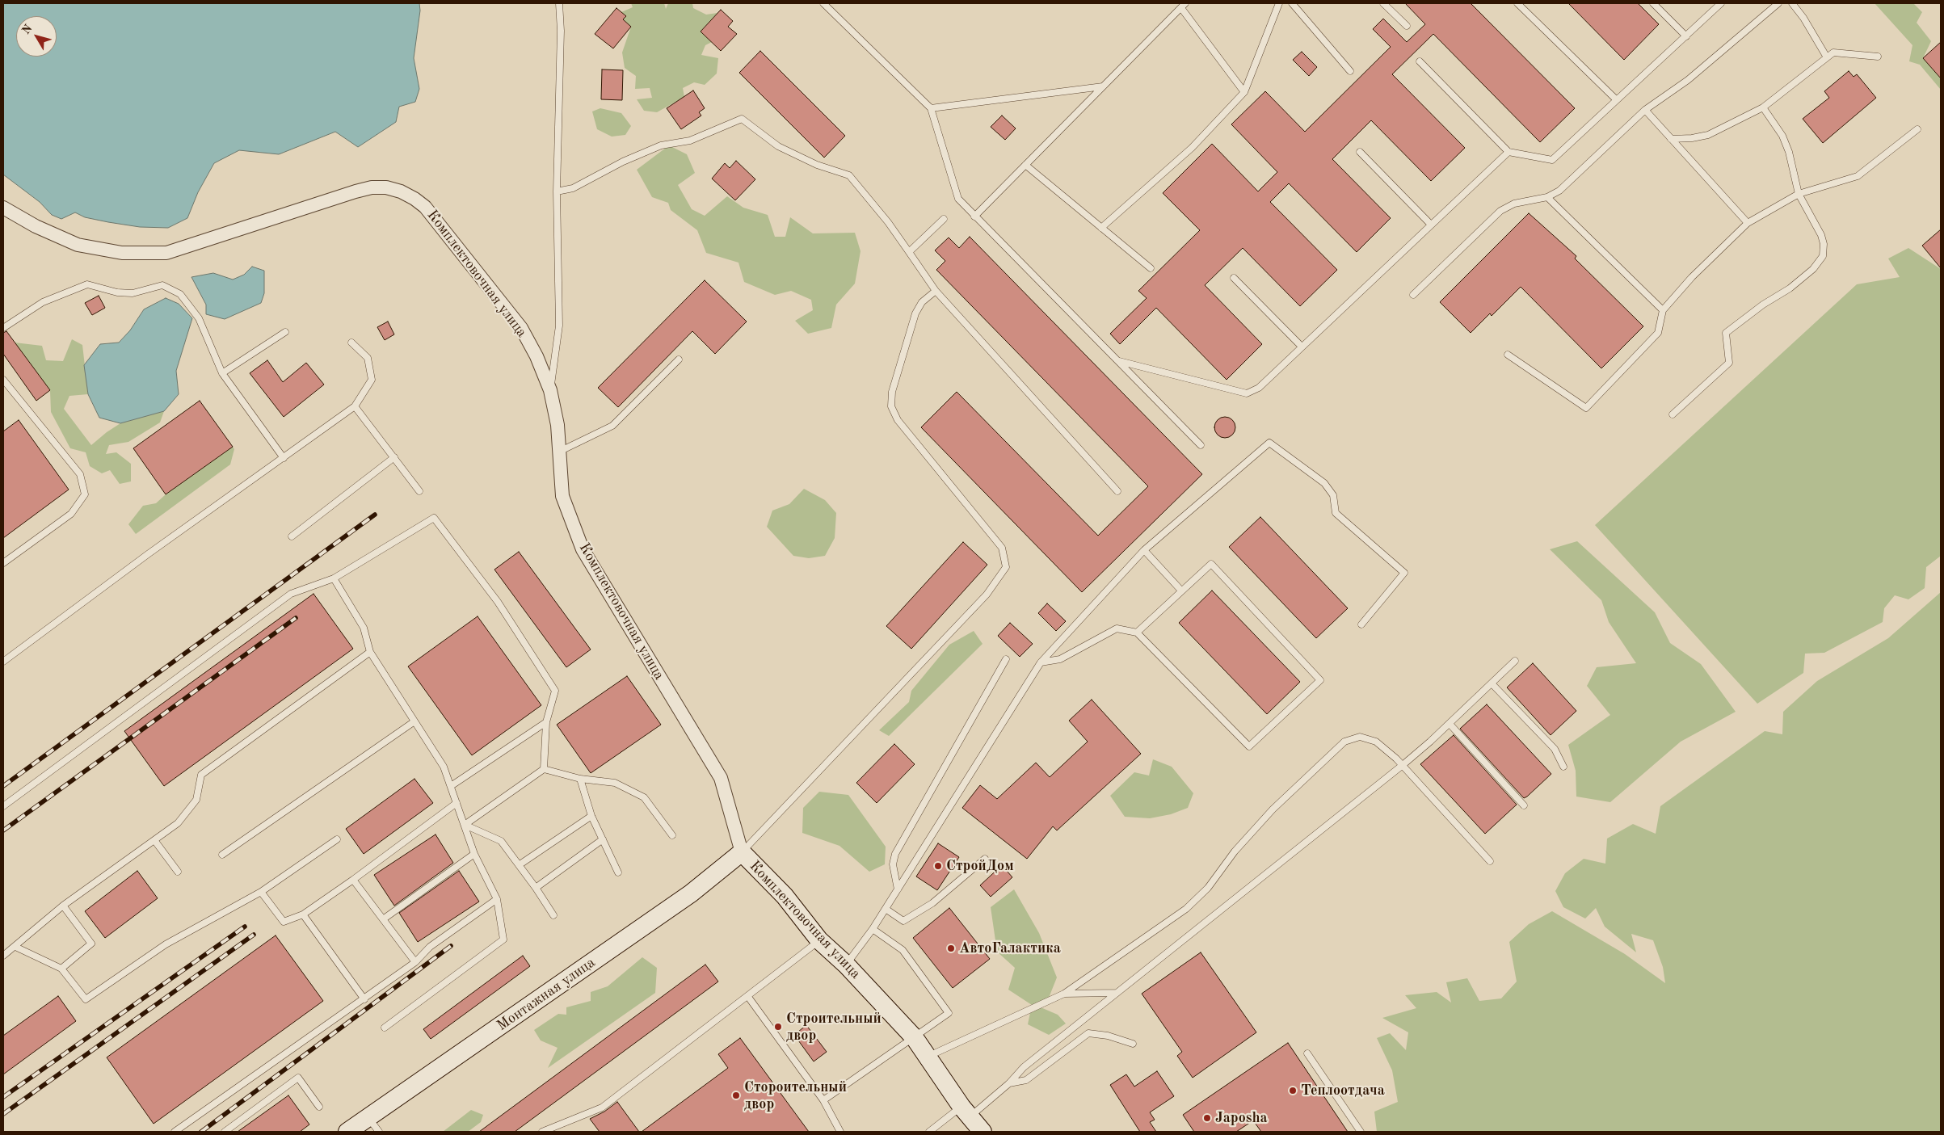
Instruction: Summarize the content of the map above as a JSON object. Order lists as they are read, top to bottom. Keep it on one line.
{"streets":{"street":["Комплектовочная улица","Монтажная улица"]},"crossings":[["Комплектовочная улица","Монтажная улица"]],"places":["СтройДом","АвтоГалактика","Строительный двор","Теплоотдача","Стороительный двор","Japosha"],"north":"top left"}
